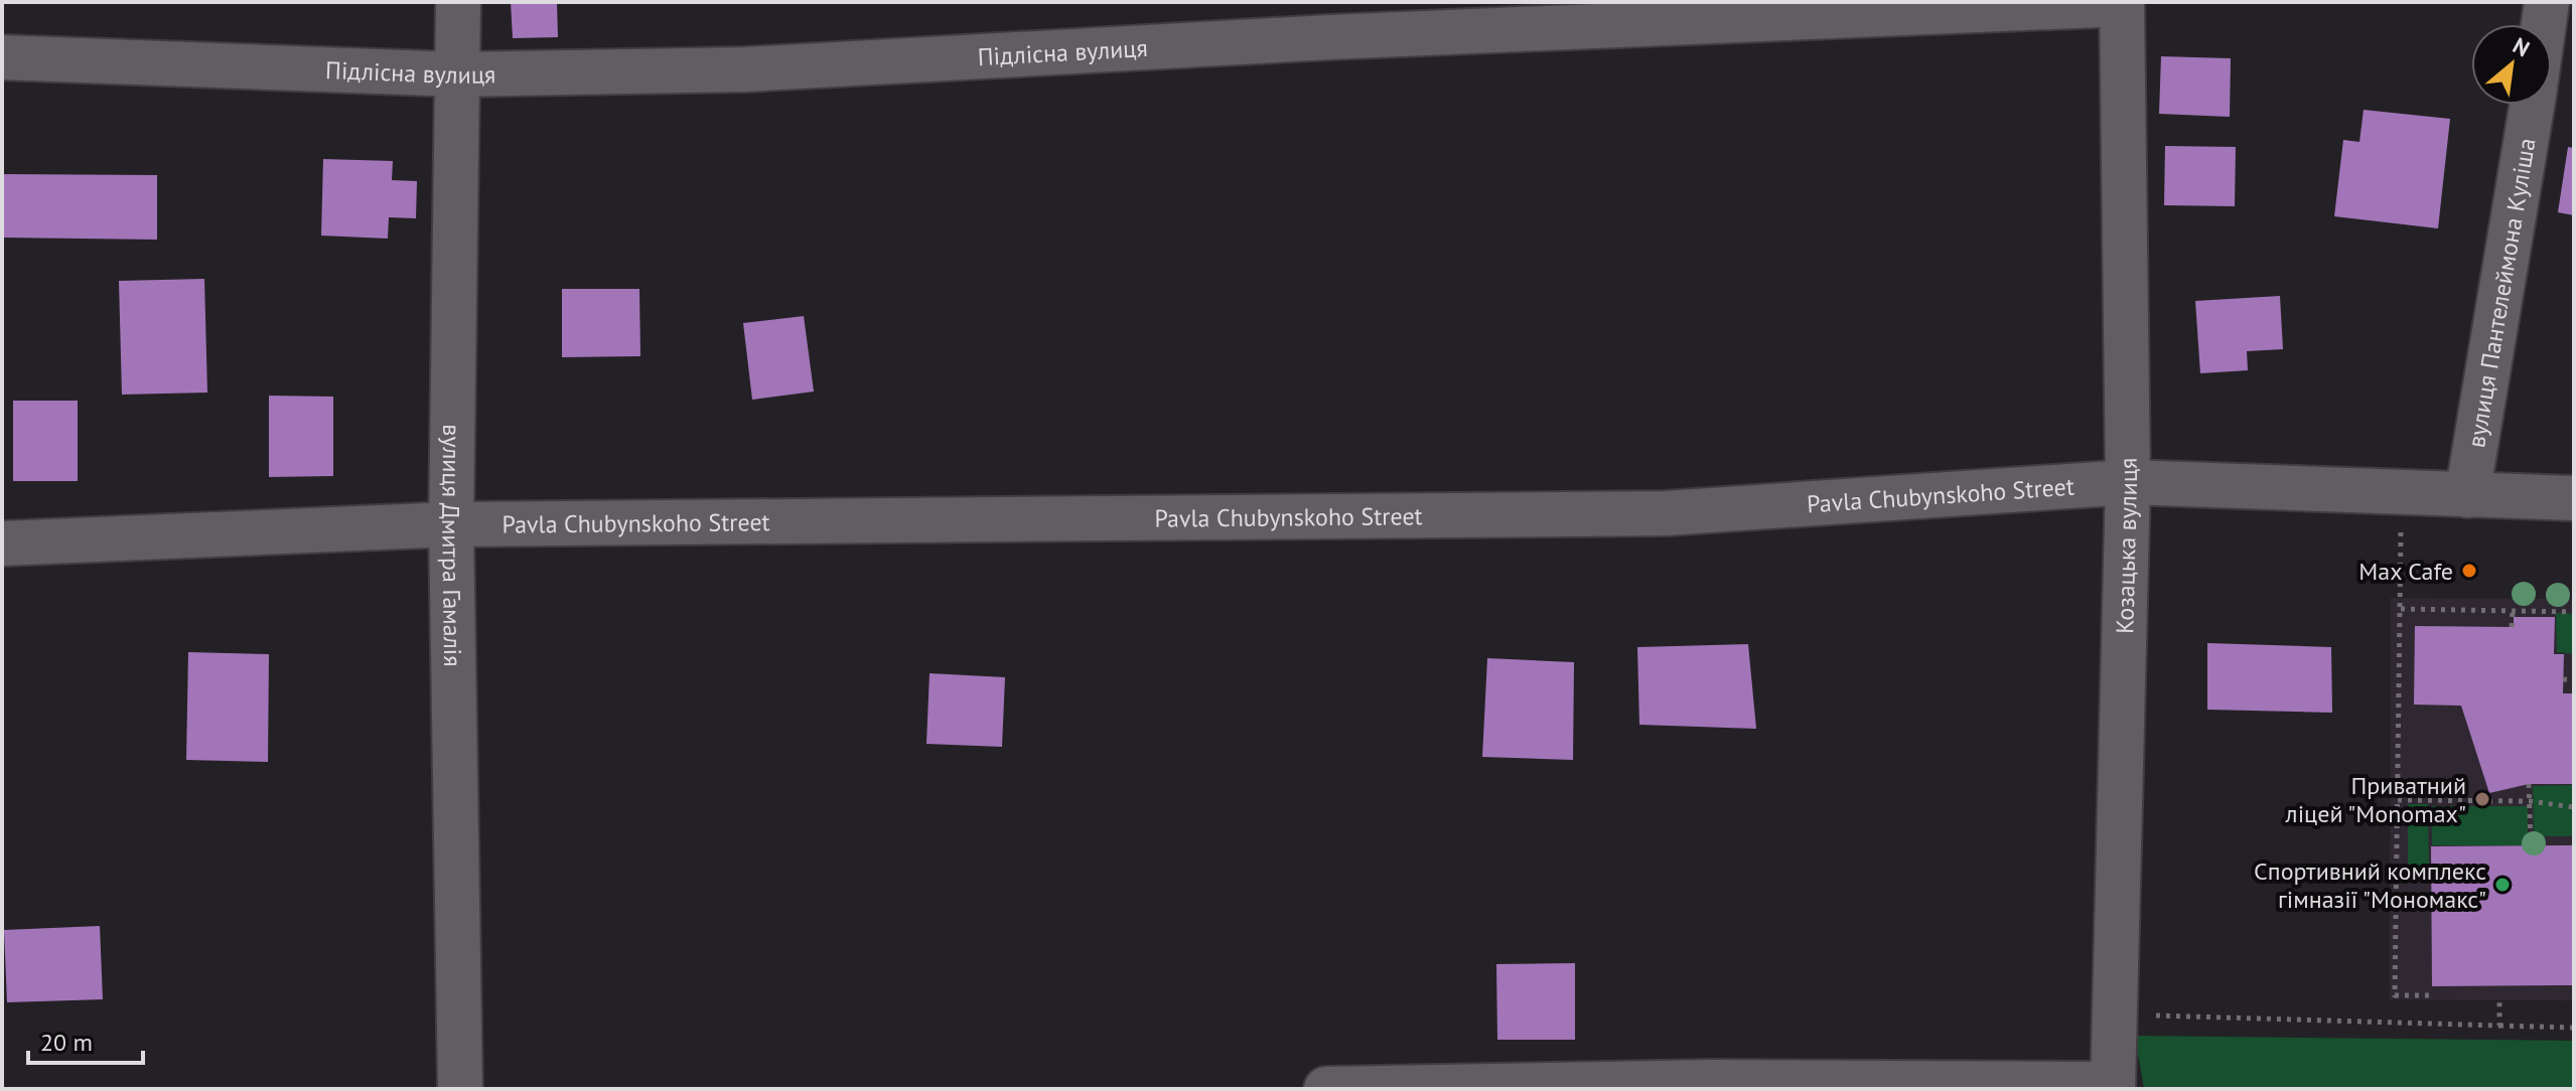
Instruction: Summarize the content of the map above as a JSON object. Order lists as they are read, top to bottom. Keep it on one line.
{"streets":{"street":["Підлісна вулиця","вулиця Пантелеймона Куліша","Pavla Chubynskoho Street","вулиця Дмитра Гамалія","Козацька вулиця"]},"crossings":[["Підлісна вулиця","вулиця Дмитра Гамалія"],["Підлісна вулиця","Козацька вулиця"],["вулиця Пантелеймона Куліша","Pavla Chubynskoho Street"],["Pavla Chubynskoho Street","вулиця Дмитра Гамалія"],["Pavla Chubynskoho Street","Козацька вулиця"]],"places":["Max Cafe","Приватний ліцей \"Monomax\"","Спортивний комплекс гімназії \"Мономакс\""],"scale_bar":"20 m","north":"top right"}
